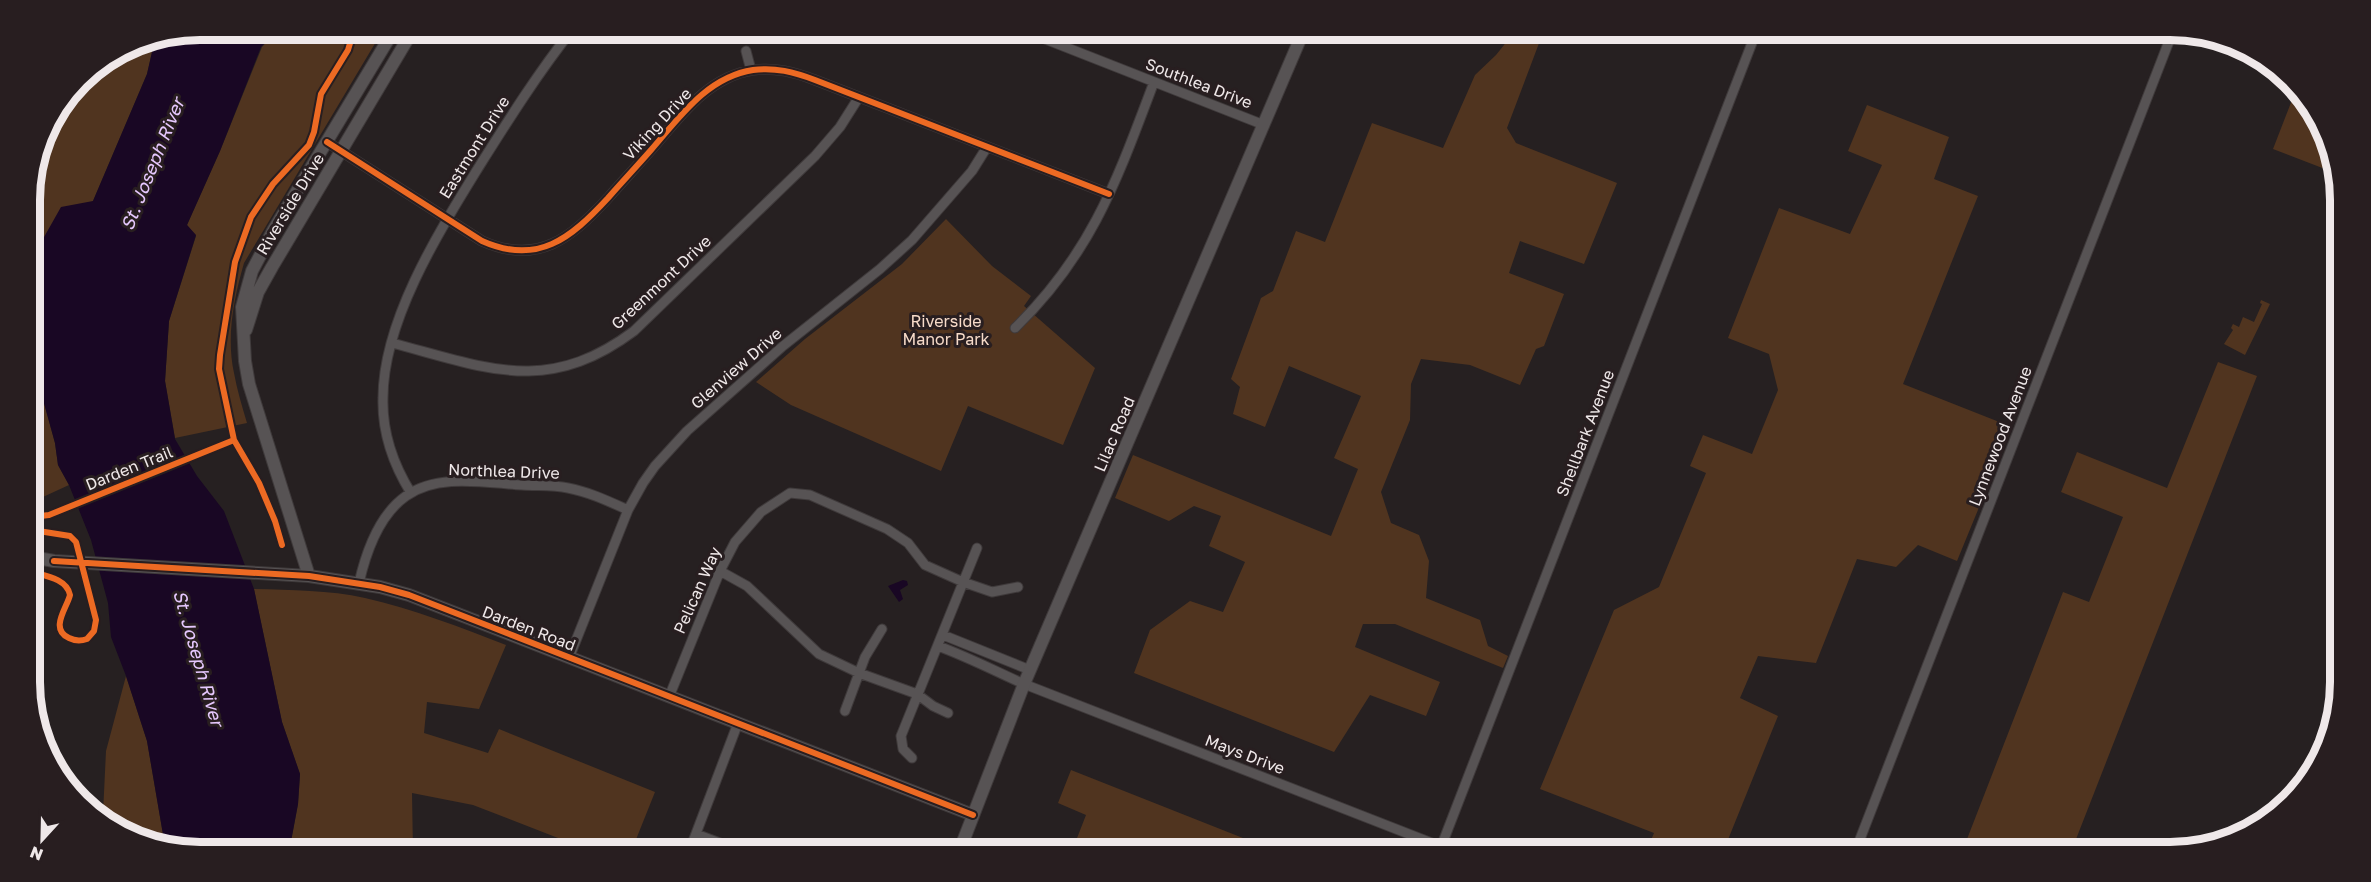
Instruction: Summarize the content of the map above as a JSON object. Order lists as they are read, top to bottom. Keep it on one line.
{"streets":{"street":["Southlea Drive","Viking Drive","Eastmont Drive","Riverside Drive","Greenmont Drive","Glenview Drive","Shellbark Avenue","Lilac Road","Lynnewood Avenue","Northlea Drive","Pelican Way","Darden Road","Mays Drive"],"cycle path":["Darden Trail"]},"crossings":[["Southlea Drive","Lilac Road"],["Viking Drive","Eastmont Drive"],["Viking Drive","Riverside Drive"],["Viking Drive","Greenmont Drive"],["Viking Drive","Glenview Drive"],["Eastmont Drive","Greenmont Drive"],["Eastmont Drive","Northlea Drive"],["Riverside Drive","Darden Road"],["Glenview Drive","Northlea Drive"],["Glenview Drive","Darden Road"],["Lilac Road","Darden Road"],["Lilac Road","Mays Drive"],["Northlea Drive","Darden Road"],["Pelican Way","Darden Road"]],"water":["St. Joseph River"],"parks":["Riverside Manor Park"],"north":"bottom"}
